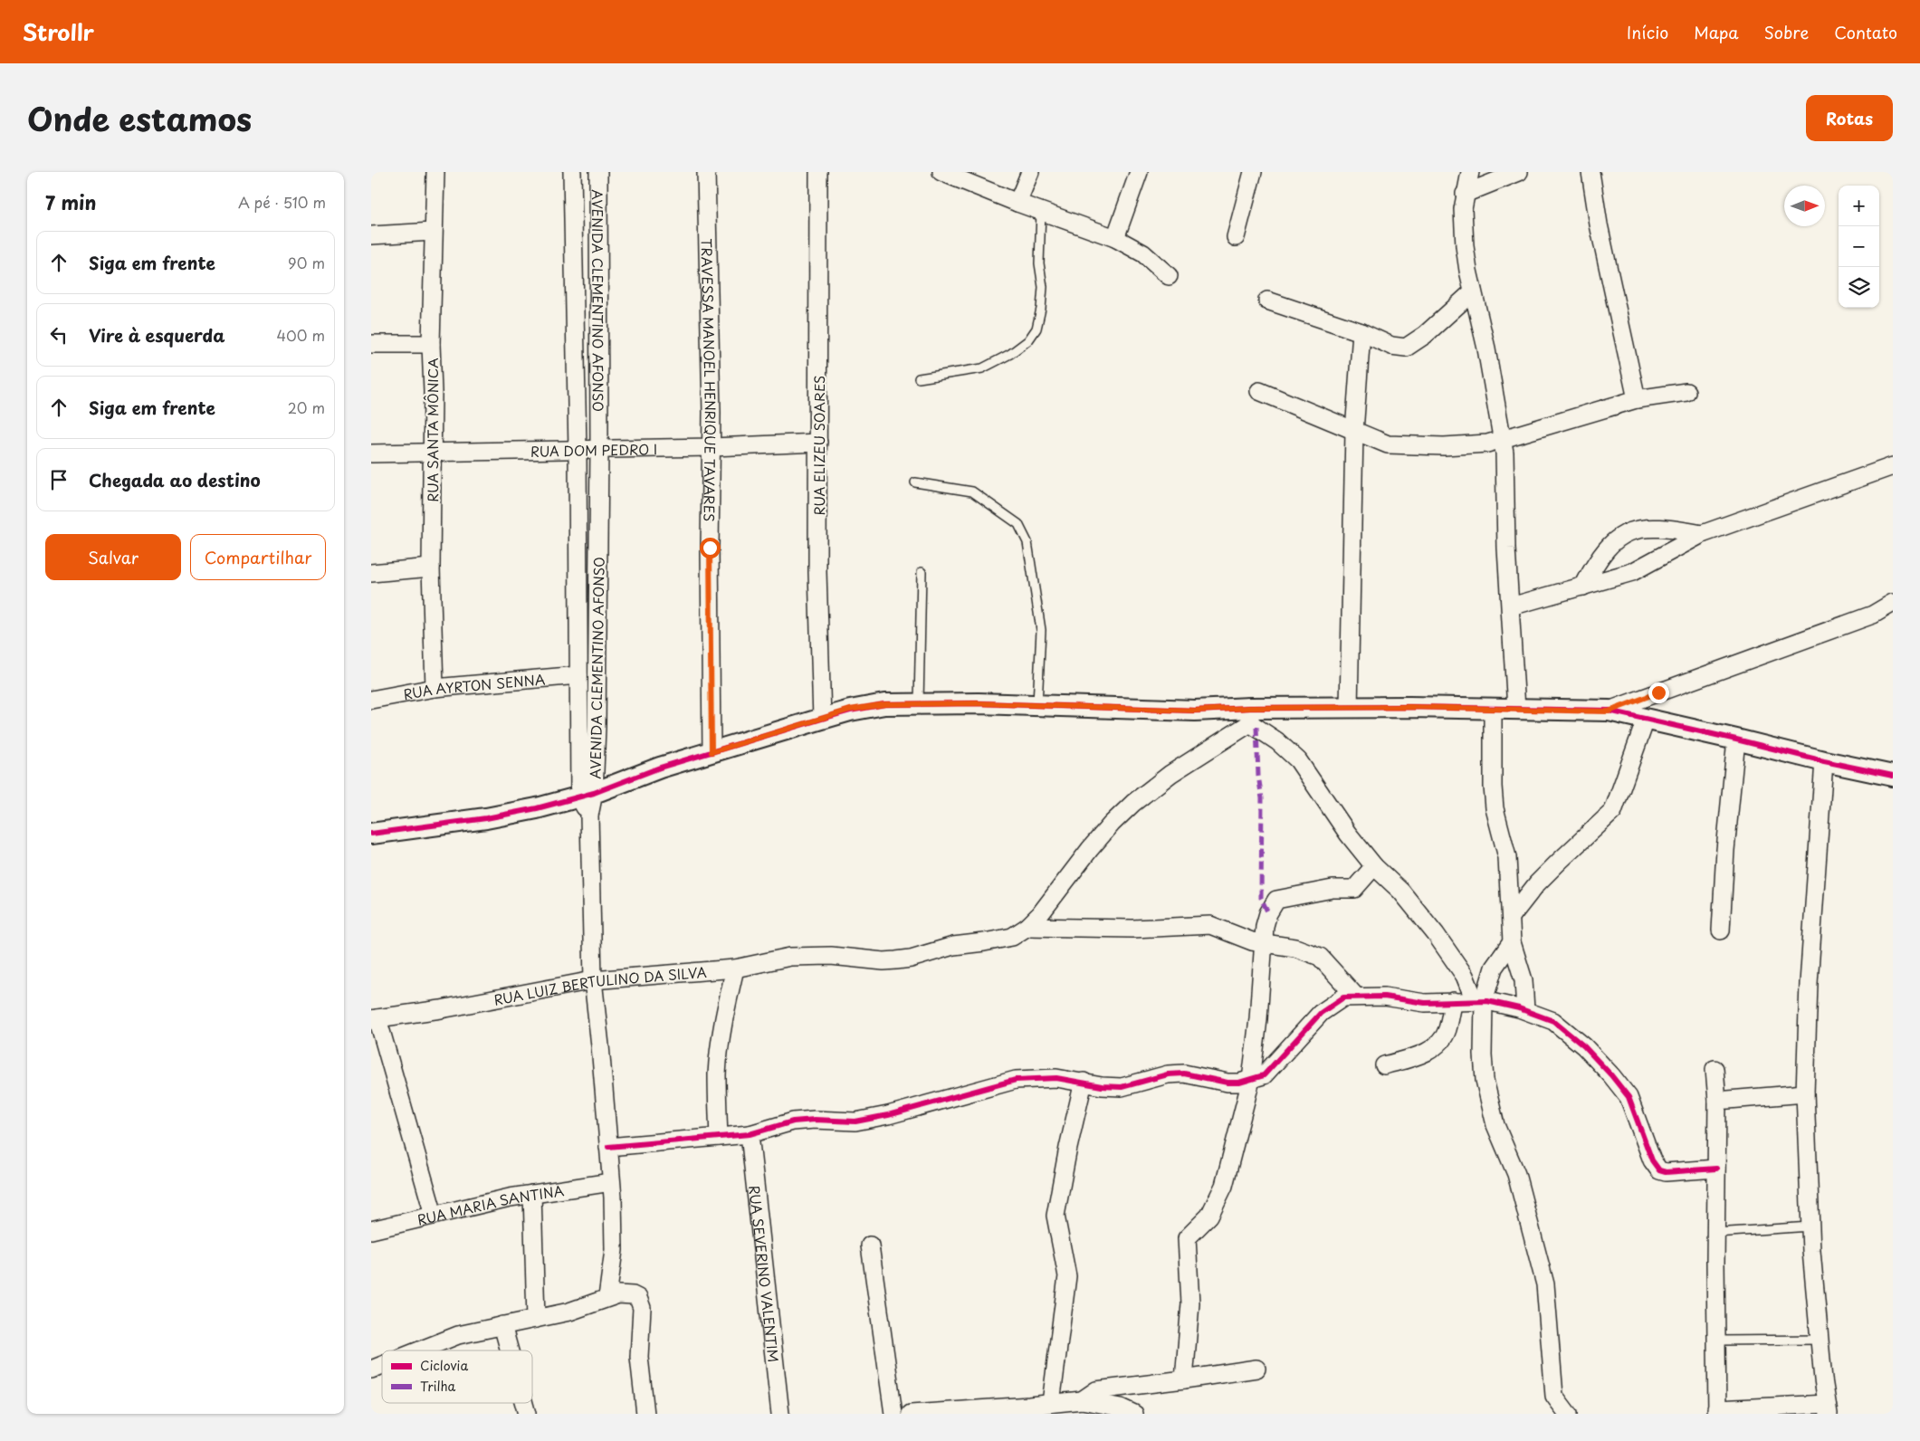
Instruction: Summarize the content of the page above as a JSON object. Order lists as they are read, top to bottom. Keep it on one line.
{"streets":{"street":["AVENIDA CLEMENTINO AFONSO","TRAVESSA MANOEL HENRIQUE TAVARES","RUA SANTA MÔNICA","RUA ELIZEU SOARES","RUA DOM PEDRO I","RUA AYRTON SENNA","RUA LUIZ BERTULINO DA SILVA","RUA MARIA SANTINA","RUA SEVERINO VALENTIM"]},"crossings":[["AVENIDA CLEMENTINO AFONSO","RUA DOM PEDRO I"],["AVENIDA CLEMENTINO AFONSO","RUA AYRTON SENNA"],["AVENIDA CLEMENTINO AFONSO","RUA LUIZ BERTULINO DA SILVA"],["TRAVESSA MANOEL HENRIQUE TAVARES","RUA DOM PEDRO I"],["RUA SANTA MÔNICA","RUA DOM PEDRO I"],["RUA SANTA MÔNICA","RUA AYRTON SENNA"],["RUA ELIZEU SOARES","RUA DOM PEDRO I"]],"legend":["Ciclovia","Trilha"],"north":"right","page":{"header":"Strollr","nav":["Início","Mapa","Sobre","Contato"],"title":"Onde estamos","buttons":["Rotas",["Salvar","Compartilhar"]],"heading":["7 min","A pé · 510 m"],"map_buttons":["+","−"],"list":[["Siga em frente","90 m"],["Vire à esquerda","400 m"],["Siga em frente","20 m"],"Chegada ao destino"]}}
